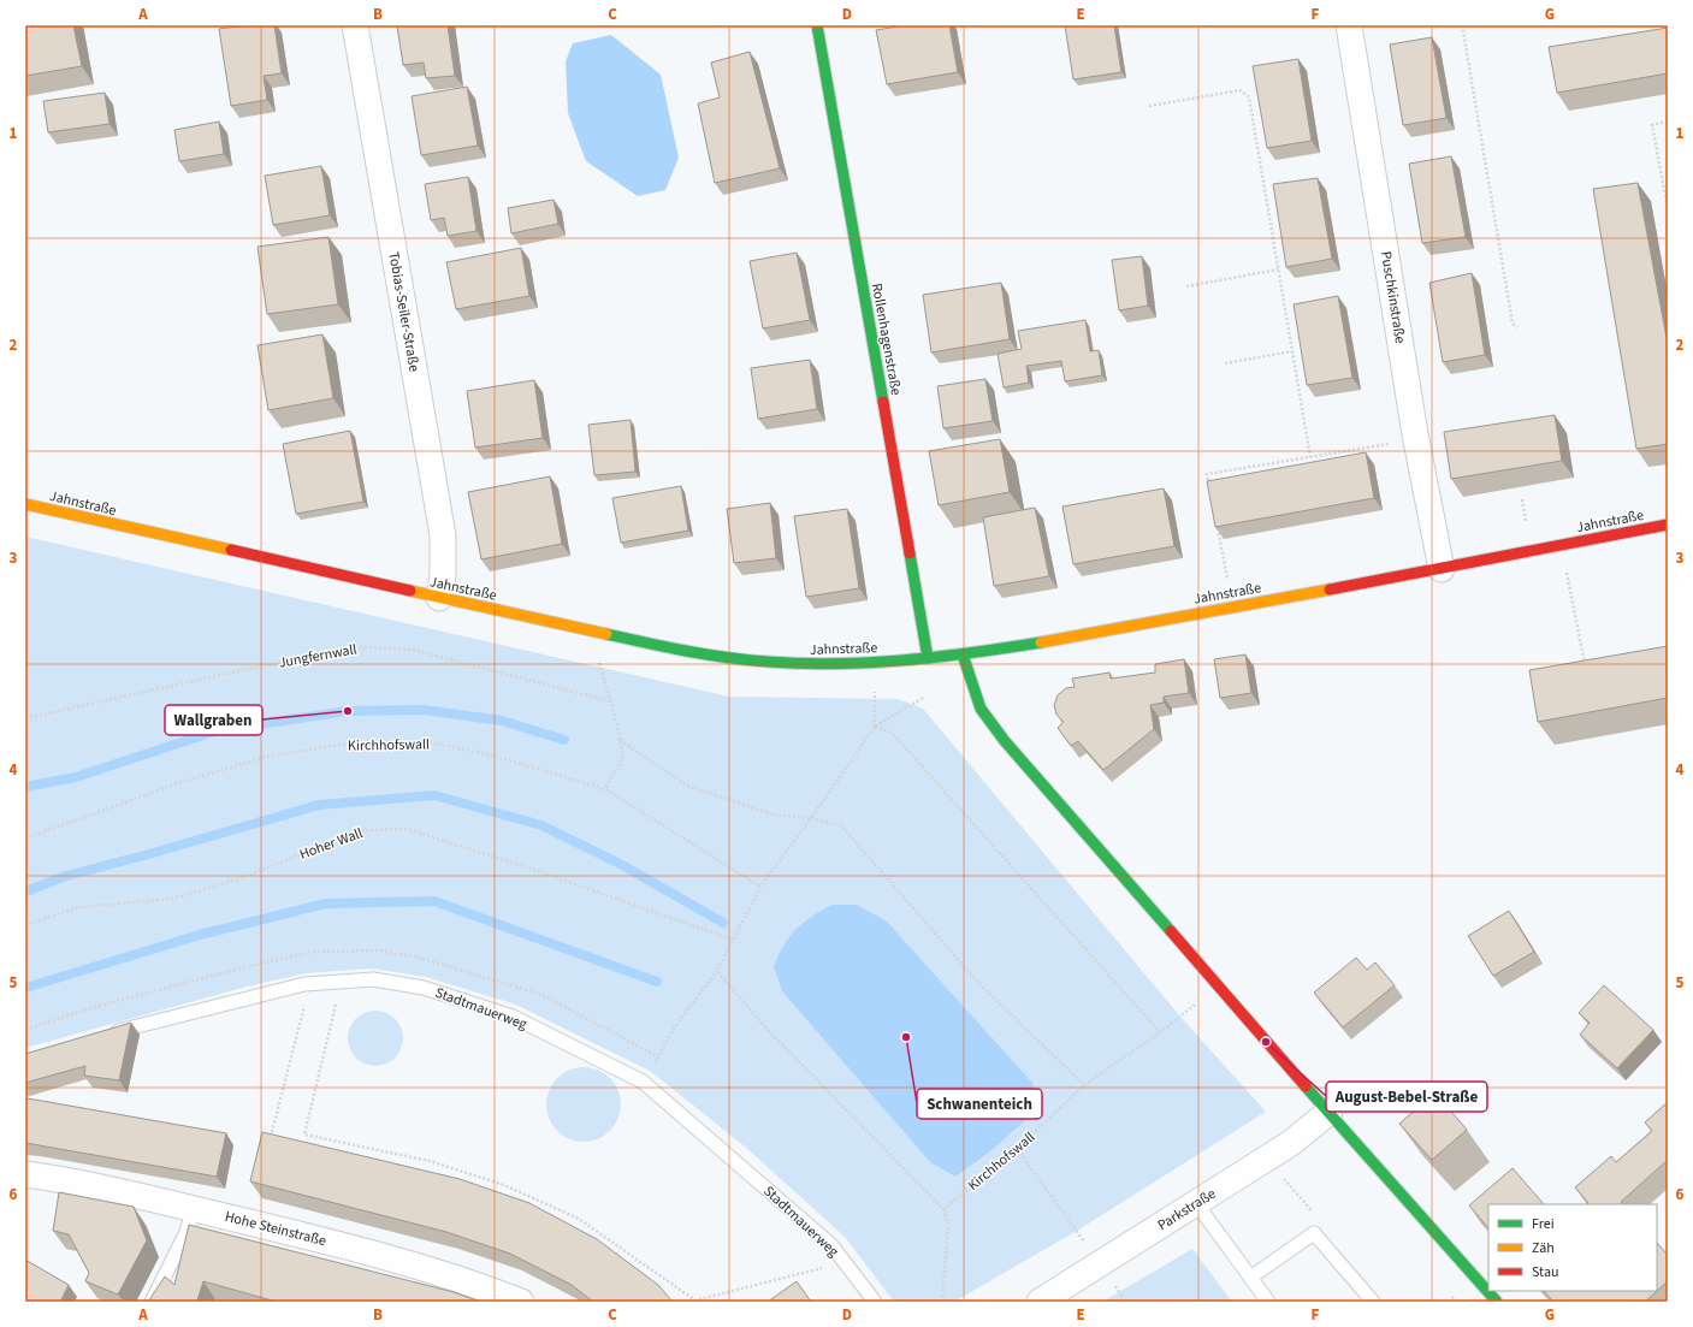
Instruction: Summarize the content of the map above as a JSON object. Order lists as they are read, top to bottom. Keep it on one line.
{"streets":{"main road":["Rollenhagenstraße","Jahnstraße"],"street":["Puschkinstraße","Tobias-Seiler-Straße","Parkstraße","Hohe Steinstraße"],"lane":["Stadtmauerweg"],"path":["Jungfernwall","Kirchhofswall","Hoher Wall"]},"crossings":[["Puschkinstraße","Jahnstraße"],["Tobias-Seiler-Straße","Jahnstraße"],["Rollenhagenstraße","Jahnstraße"]],"places":["Wallgraben","Schwanenteich","August-Bebel-Straße"],"legend":["Frei","Zäh","Stau"],"grid":{"columns":["A","B","C","D","E","F","G"],"rows":["1","2","3","4","5","6"]}}
